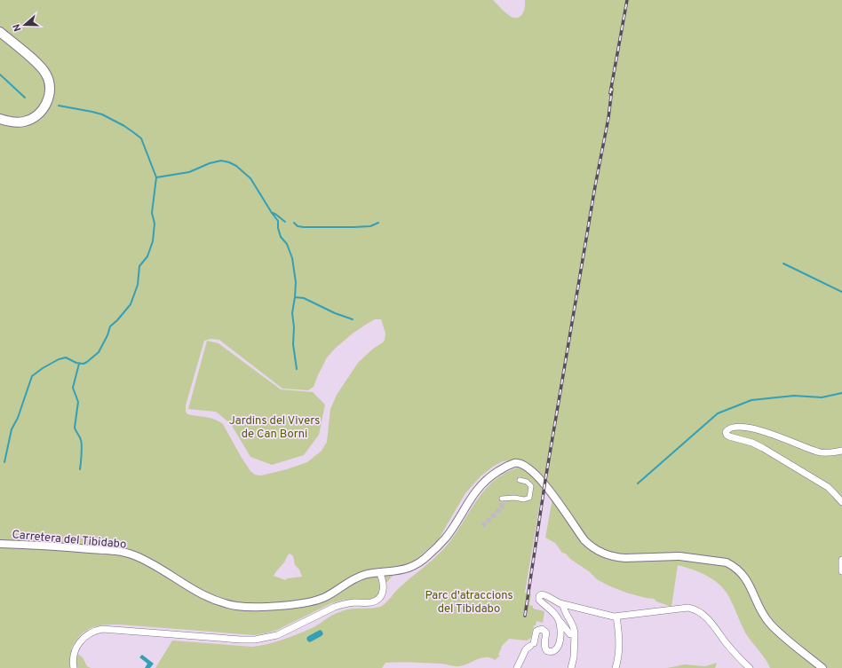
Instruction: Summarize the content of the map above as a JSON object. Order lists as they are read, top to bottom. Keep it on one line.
{"streets":{"street":["Carretera del Tibidabo"]},"parks":["Jardins del Vivers de Can Borni","Parc d'atraccions del Tibidabo"],"north":"left"}
